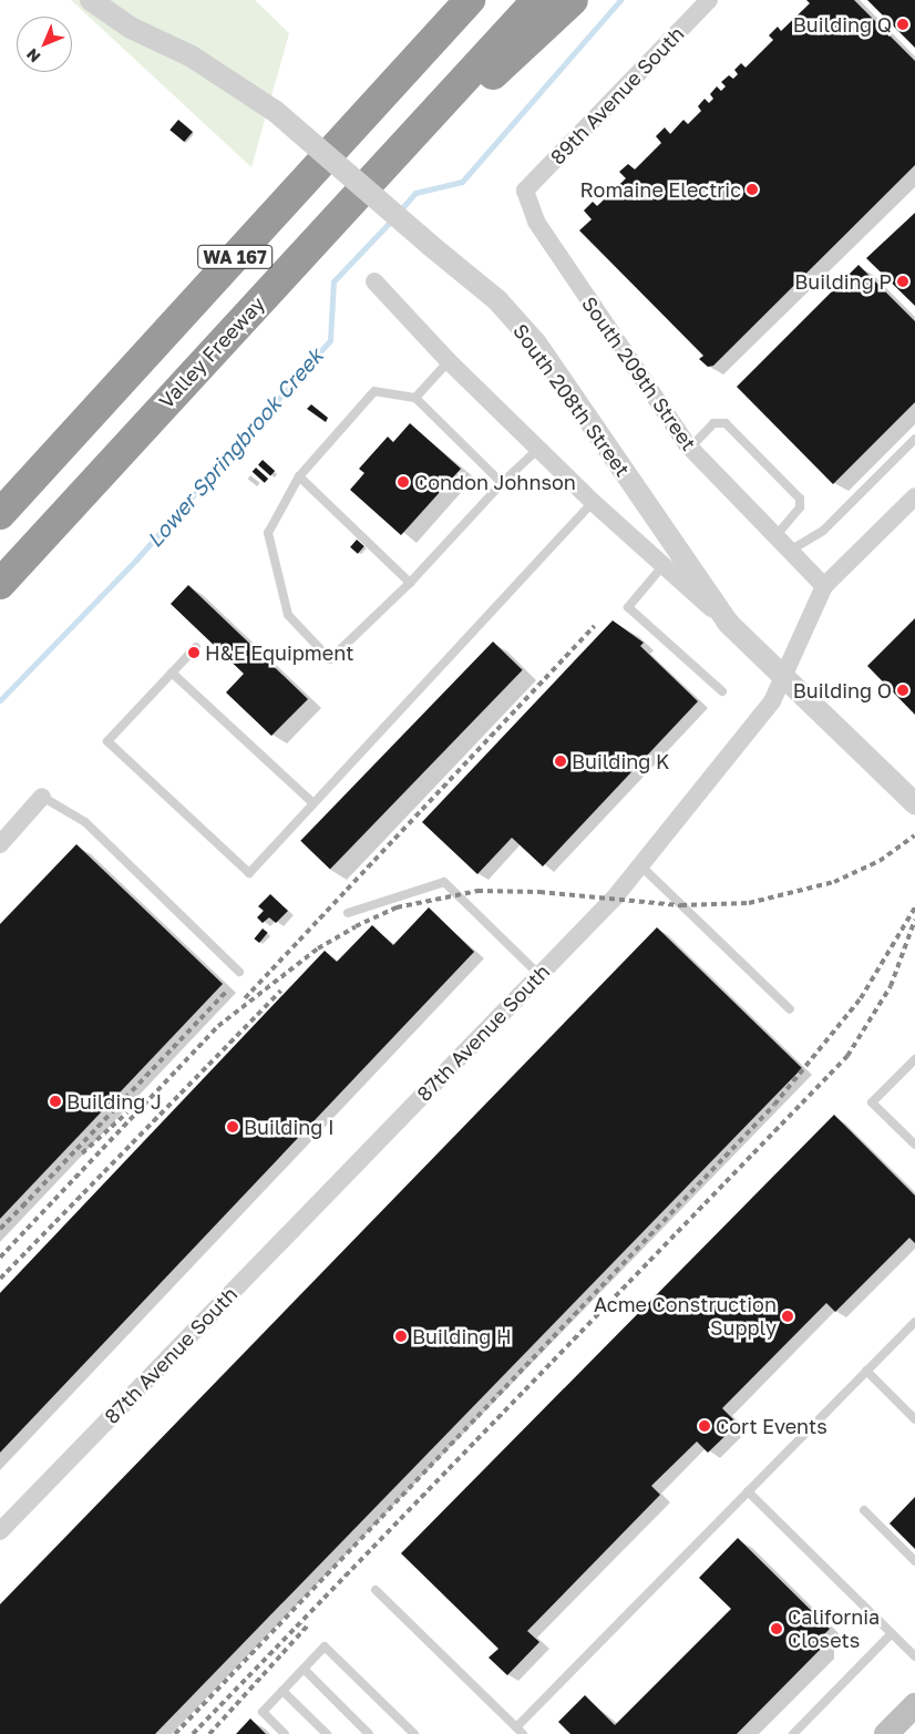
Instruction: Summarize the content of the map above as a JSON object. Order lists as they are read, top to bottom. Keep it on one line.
{"streets":{"highway":["WA 167","Valley Freeway"],"street":["89th Avenue South","South 209th Street","South 208th Street","87th Avenue South"]},"crossings":[["89th Avenue South","South 209th Street"],["South 209th Street","87th Avenue South"],["South 208th Street","87th Avenue South"]],"water":["Lower Springbrook Creek"],"places":["Building Q","Romaine Electric","Building P","Condon Johnson","H&E Equipment","Building O","Building K","Building J","Building I","Acme Construction Supply","Building H","Cort Events","California Closets"],"north":"bottom left"}
